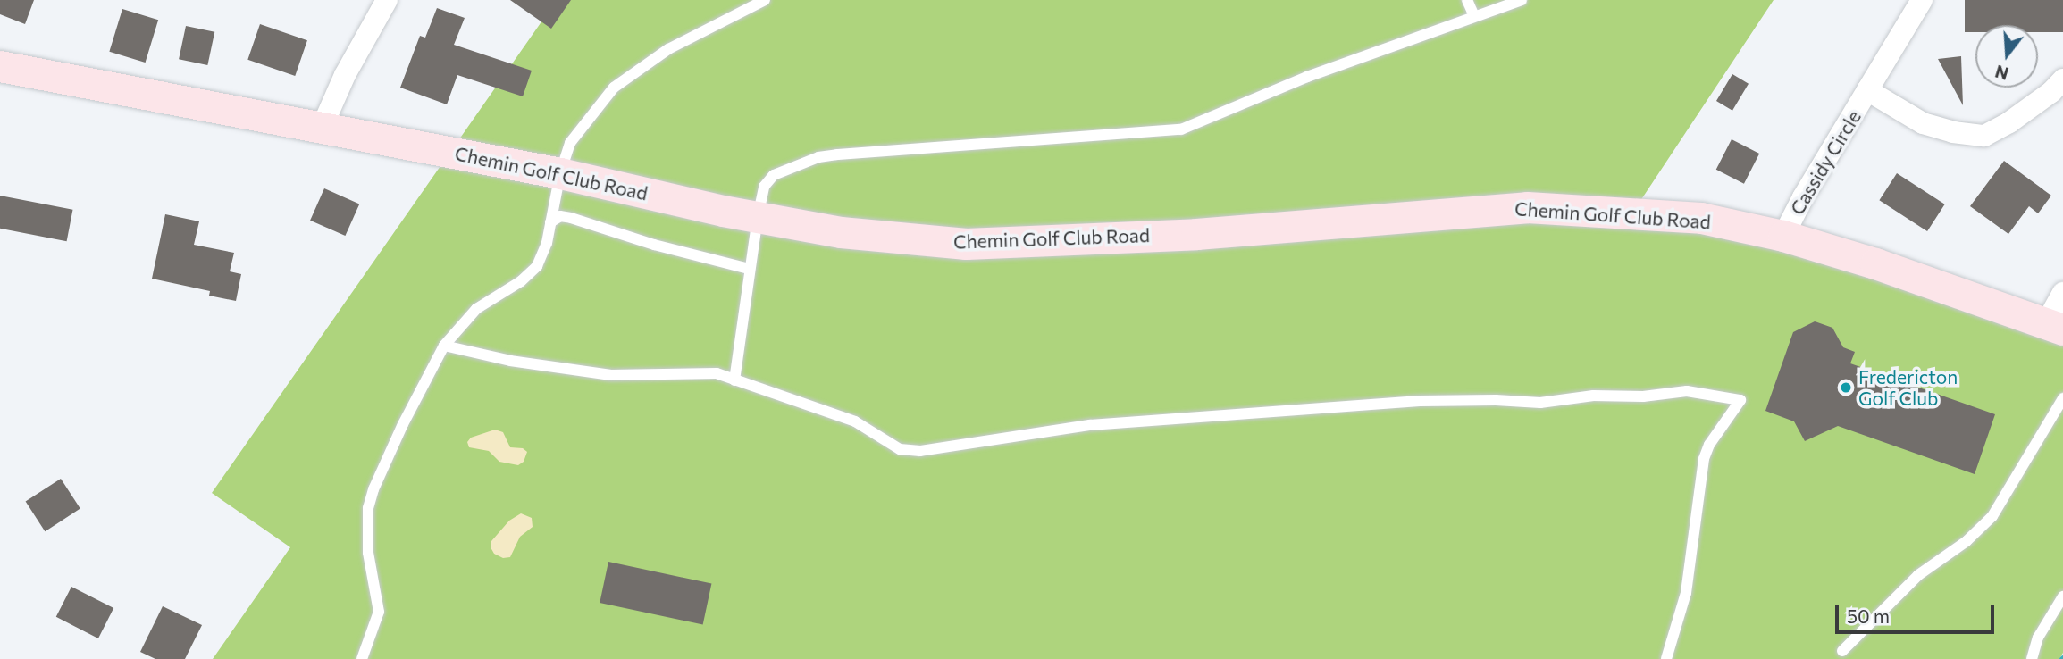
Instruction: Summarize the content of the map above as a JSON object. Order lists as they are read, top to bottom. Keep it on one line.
{"streets":{"street":["Cassidy Circle","Chemin Golf Club Road"]},"crossings":[["Cassidy Circle","Chemin Golf Club Road"]],"places":["Fredericton Golf Club"],"scale_bar":"50 m","north":"bottom"}
